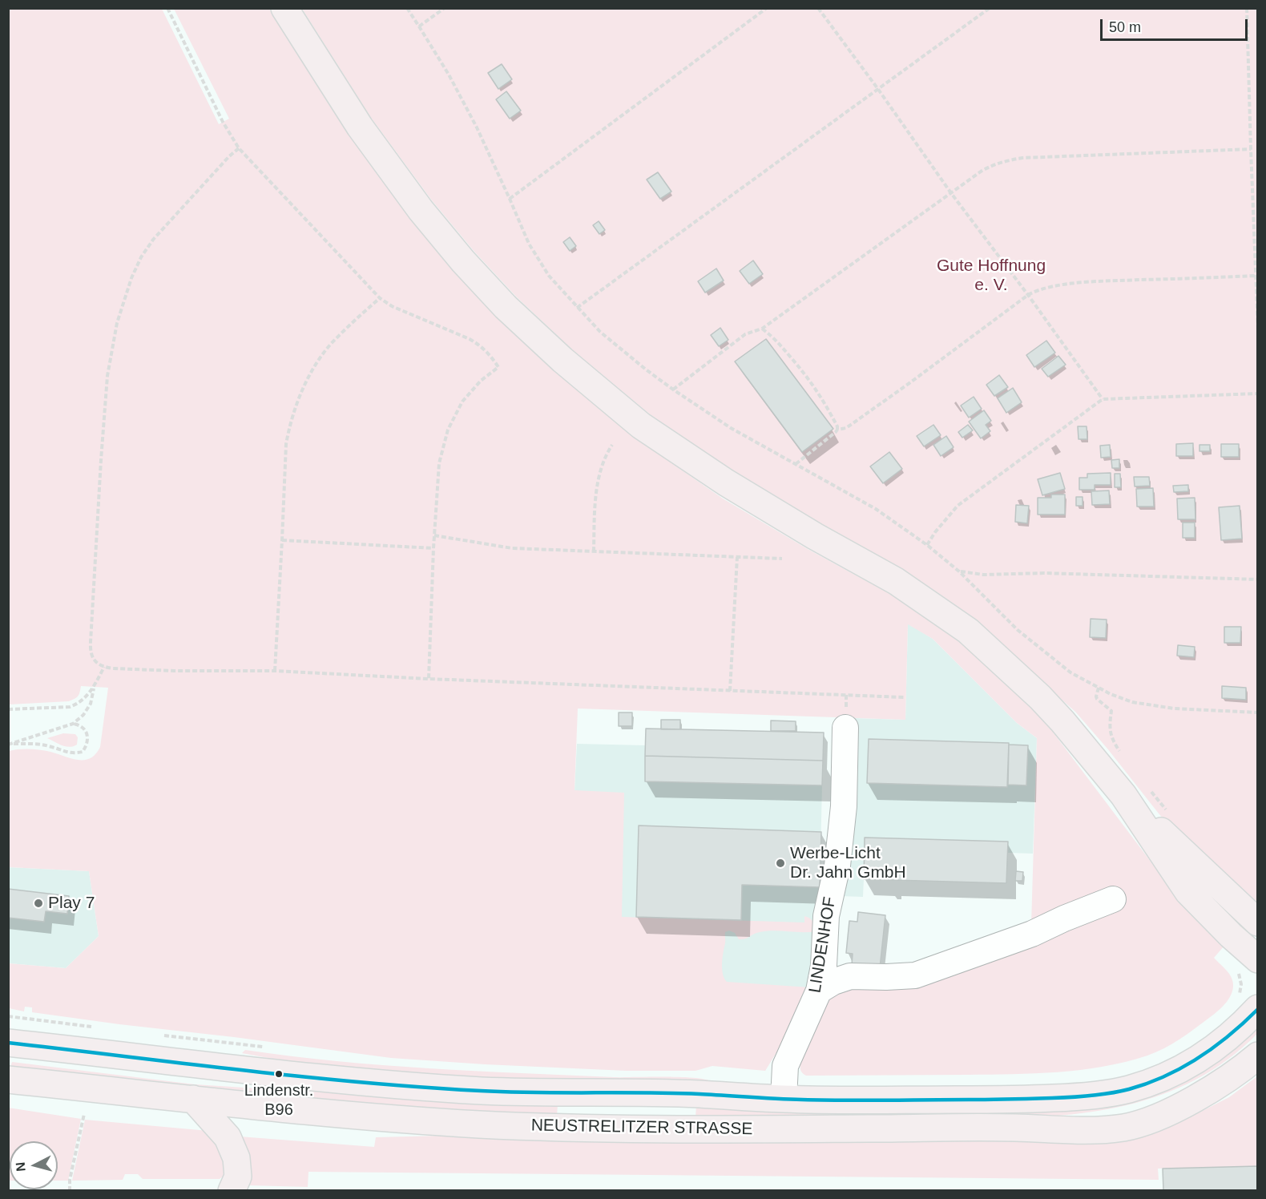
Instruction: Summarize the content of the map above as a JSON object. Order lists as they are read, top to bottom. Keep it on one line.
{"streets":{"main road":["NEUSTRELITZER STRASSE"],"street":["LINDENHOF"]},"crossings":[["LINDENHOF","NEUSTRELITZER STRASSE"]],"parks":["Gute Hoffnung e. V."],"places":["Werbe-Licht Dr. Jahn GmbH","Play 7","Lindenstr. B96"],"scale_bar":"50 m","north":"left"}
